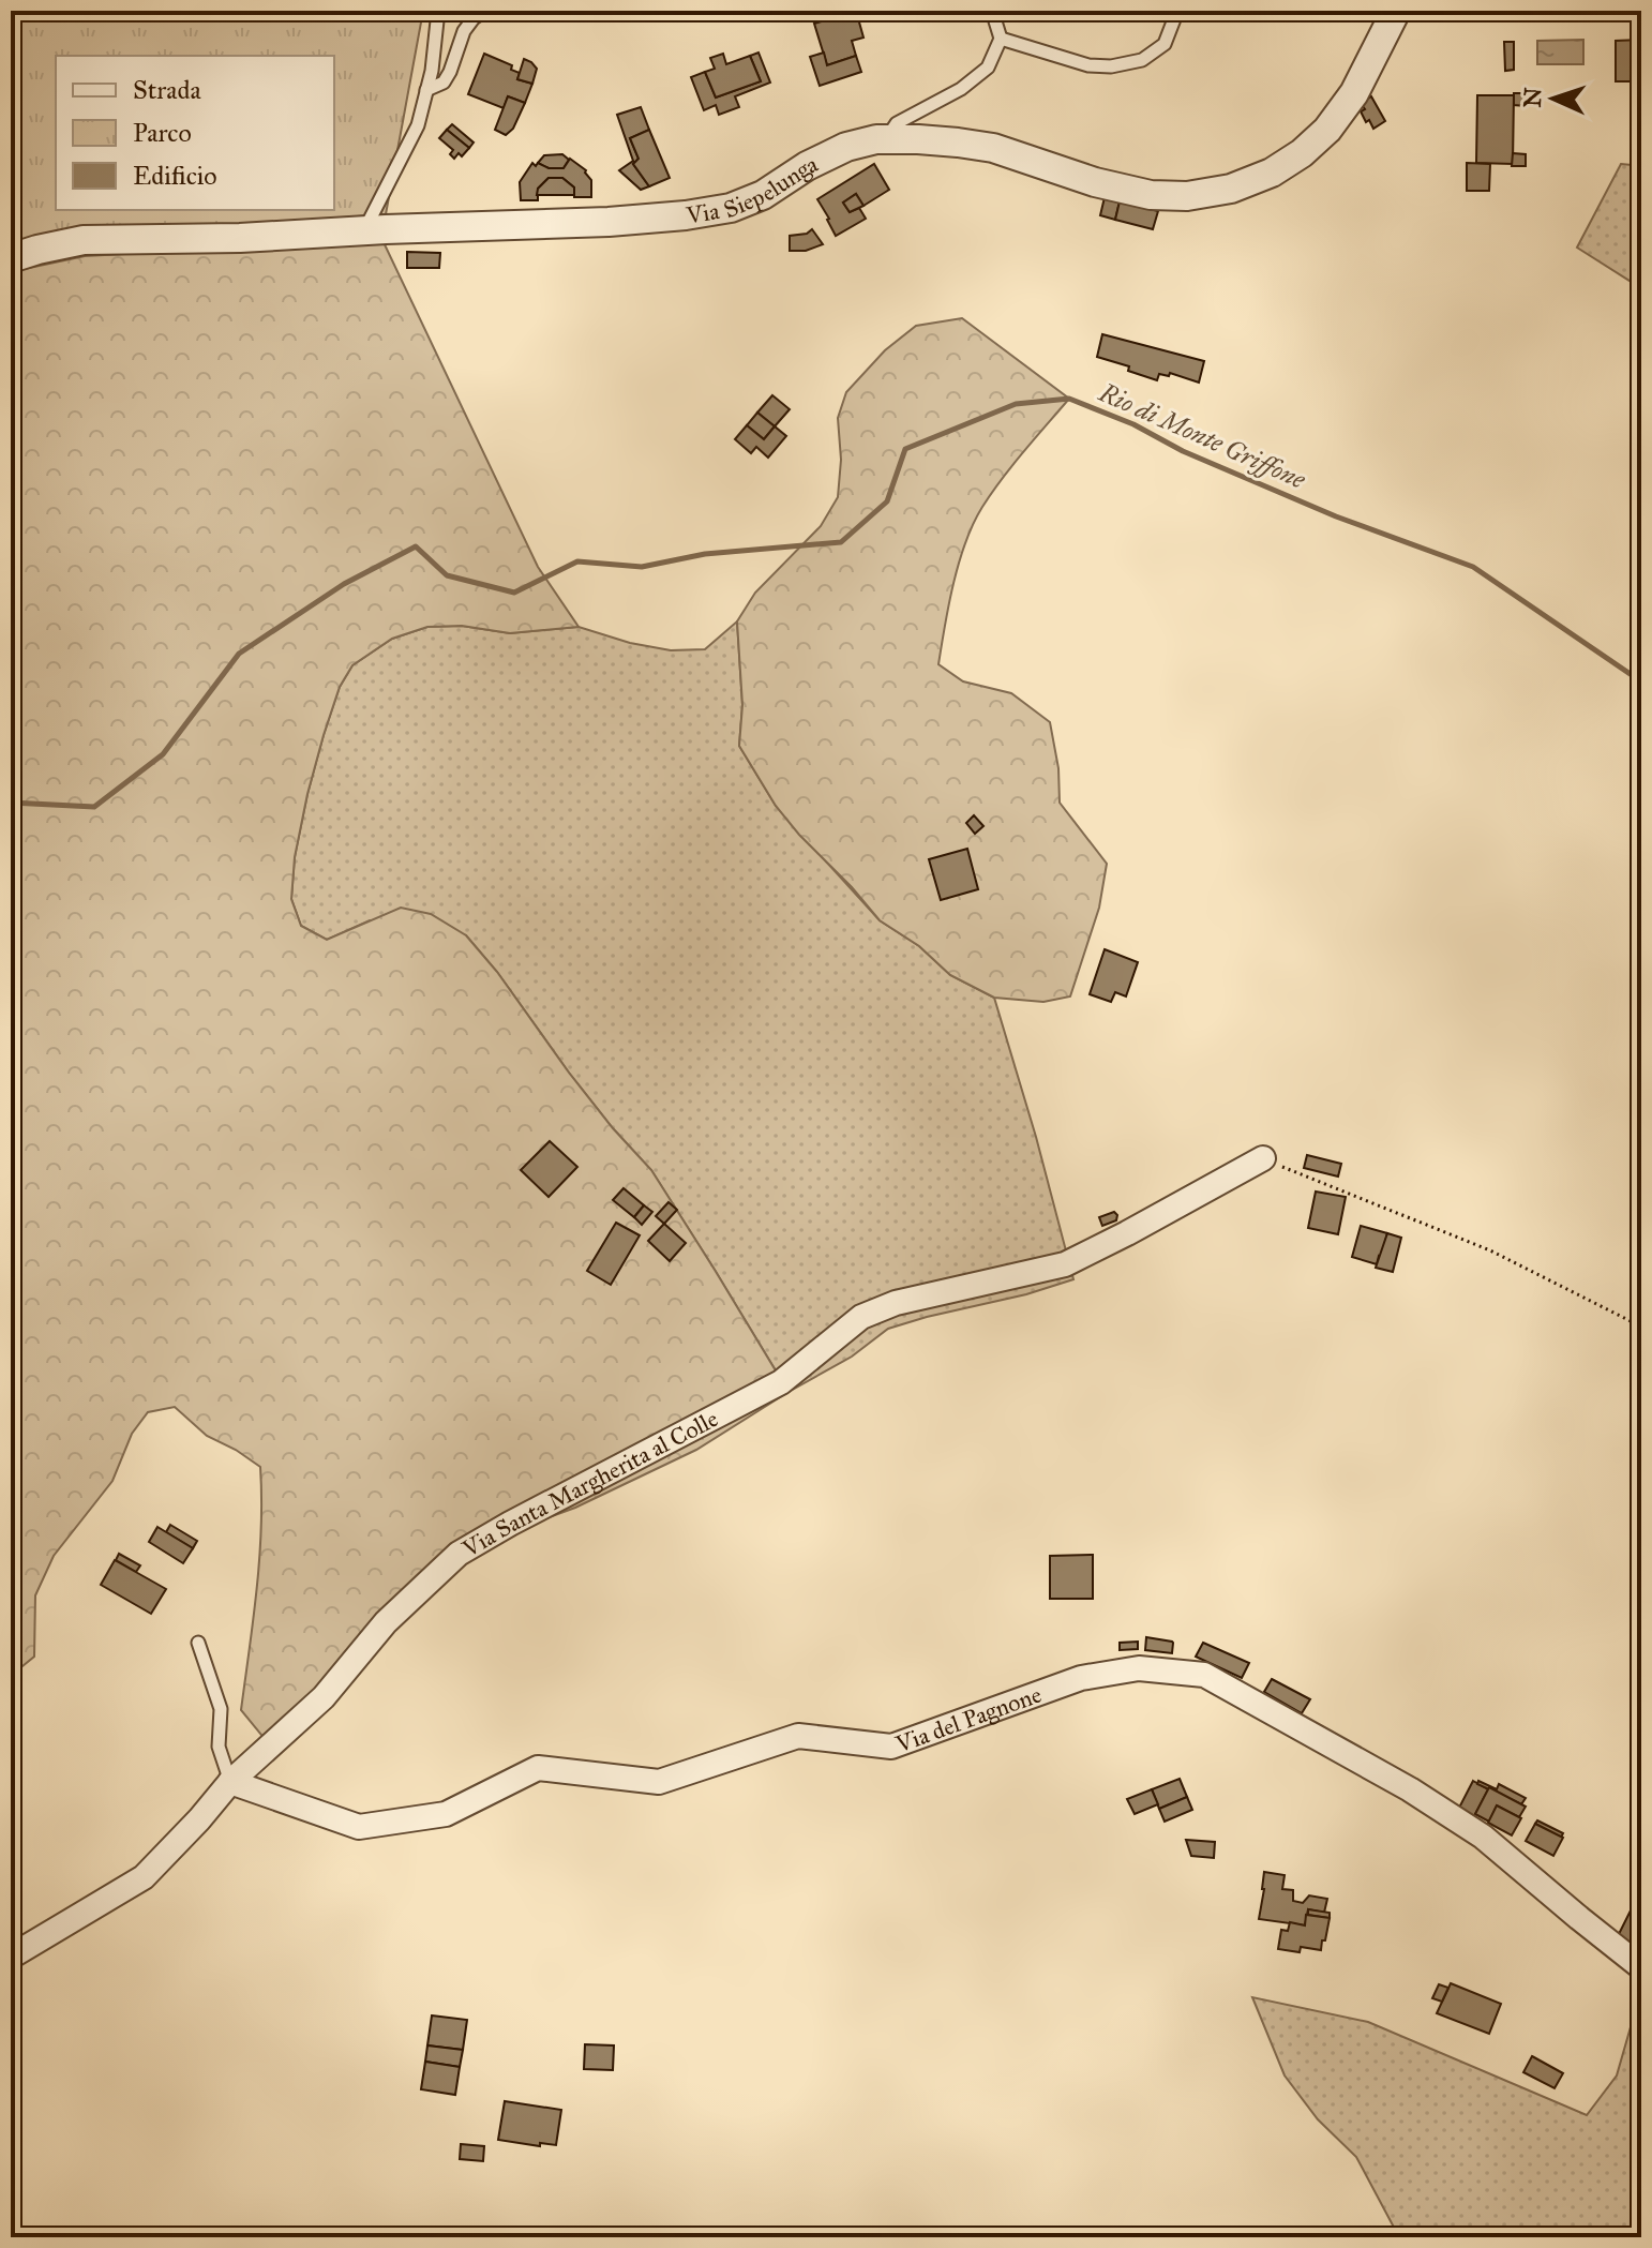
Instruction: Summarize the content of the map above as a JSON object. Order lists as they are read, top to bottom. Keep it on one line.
{"streets":{"street":["Via Siepelunga","Via Santa Margherita al Colle","Via del Pagnone"]},"crossings":[["Via Santa Margherita al Colle","Via del Pagnone"]],"water":["Rio di Monte Griffone"],"legend":["Strada","Parco","Edificio"],"north":"left"}
